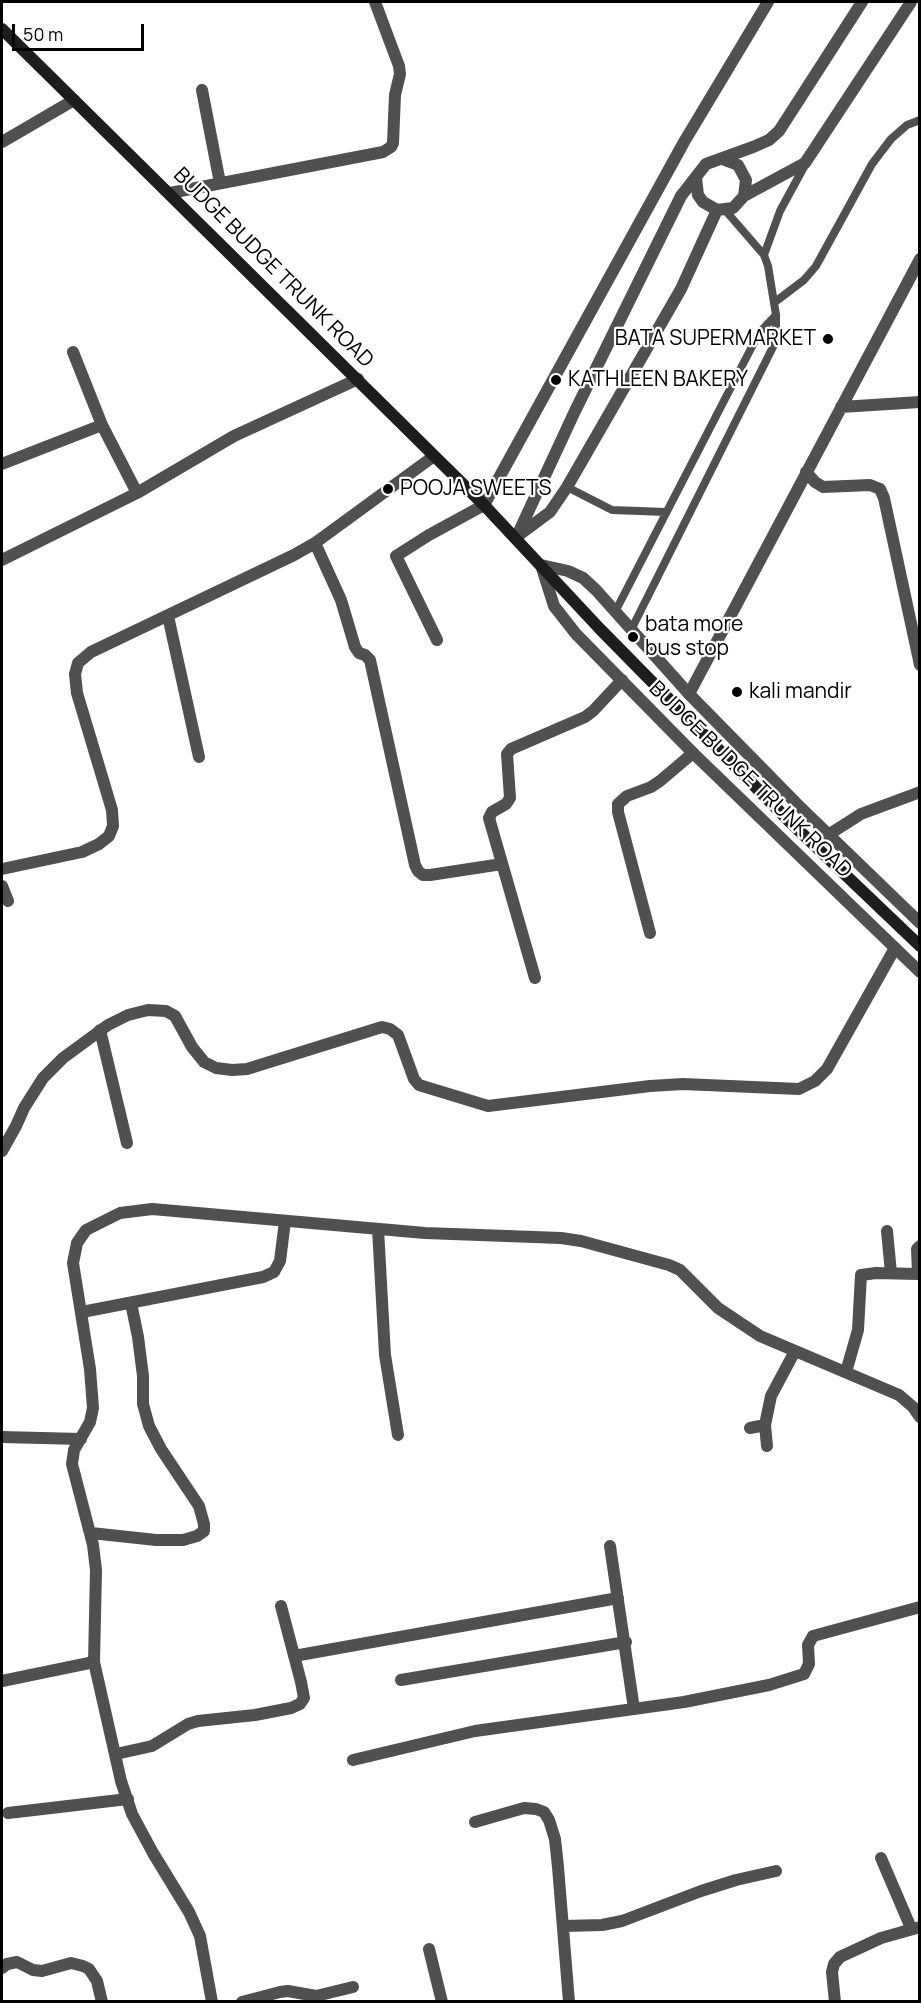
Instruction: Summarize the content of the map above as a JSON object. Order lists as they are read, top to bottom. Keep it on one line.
{"streets":{"main road":["BUDGE BUDGE TRUNK ROAD"]},"places":["BATA SUPERMARKET","KATHLEEN BAKERY","POOJA SWEETS","bata more bus stop","kali mandir"],"scale_bar":"50 m"}
